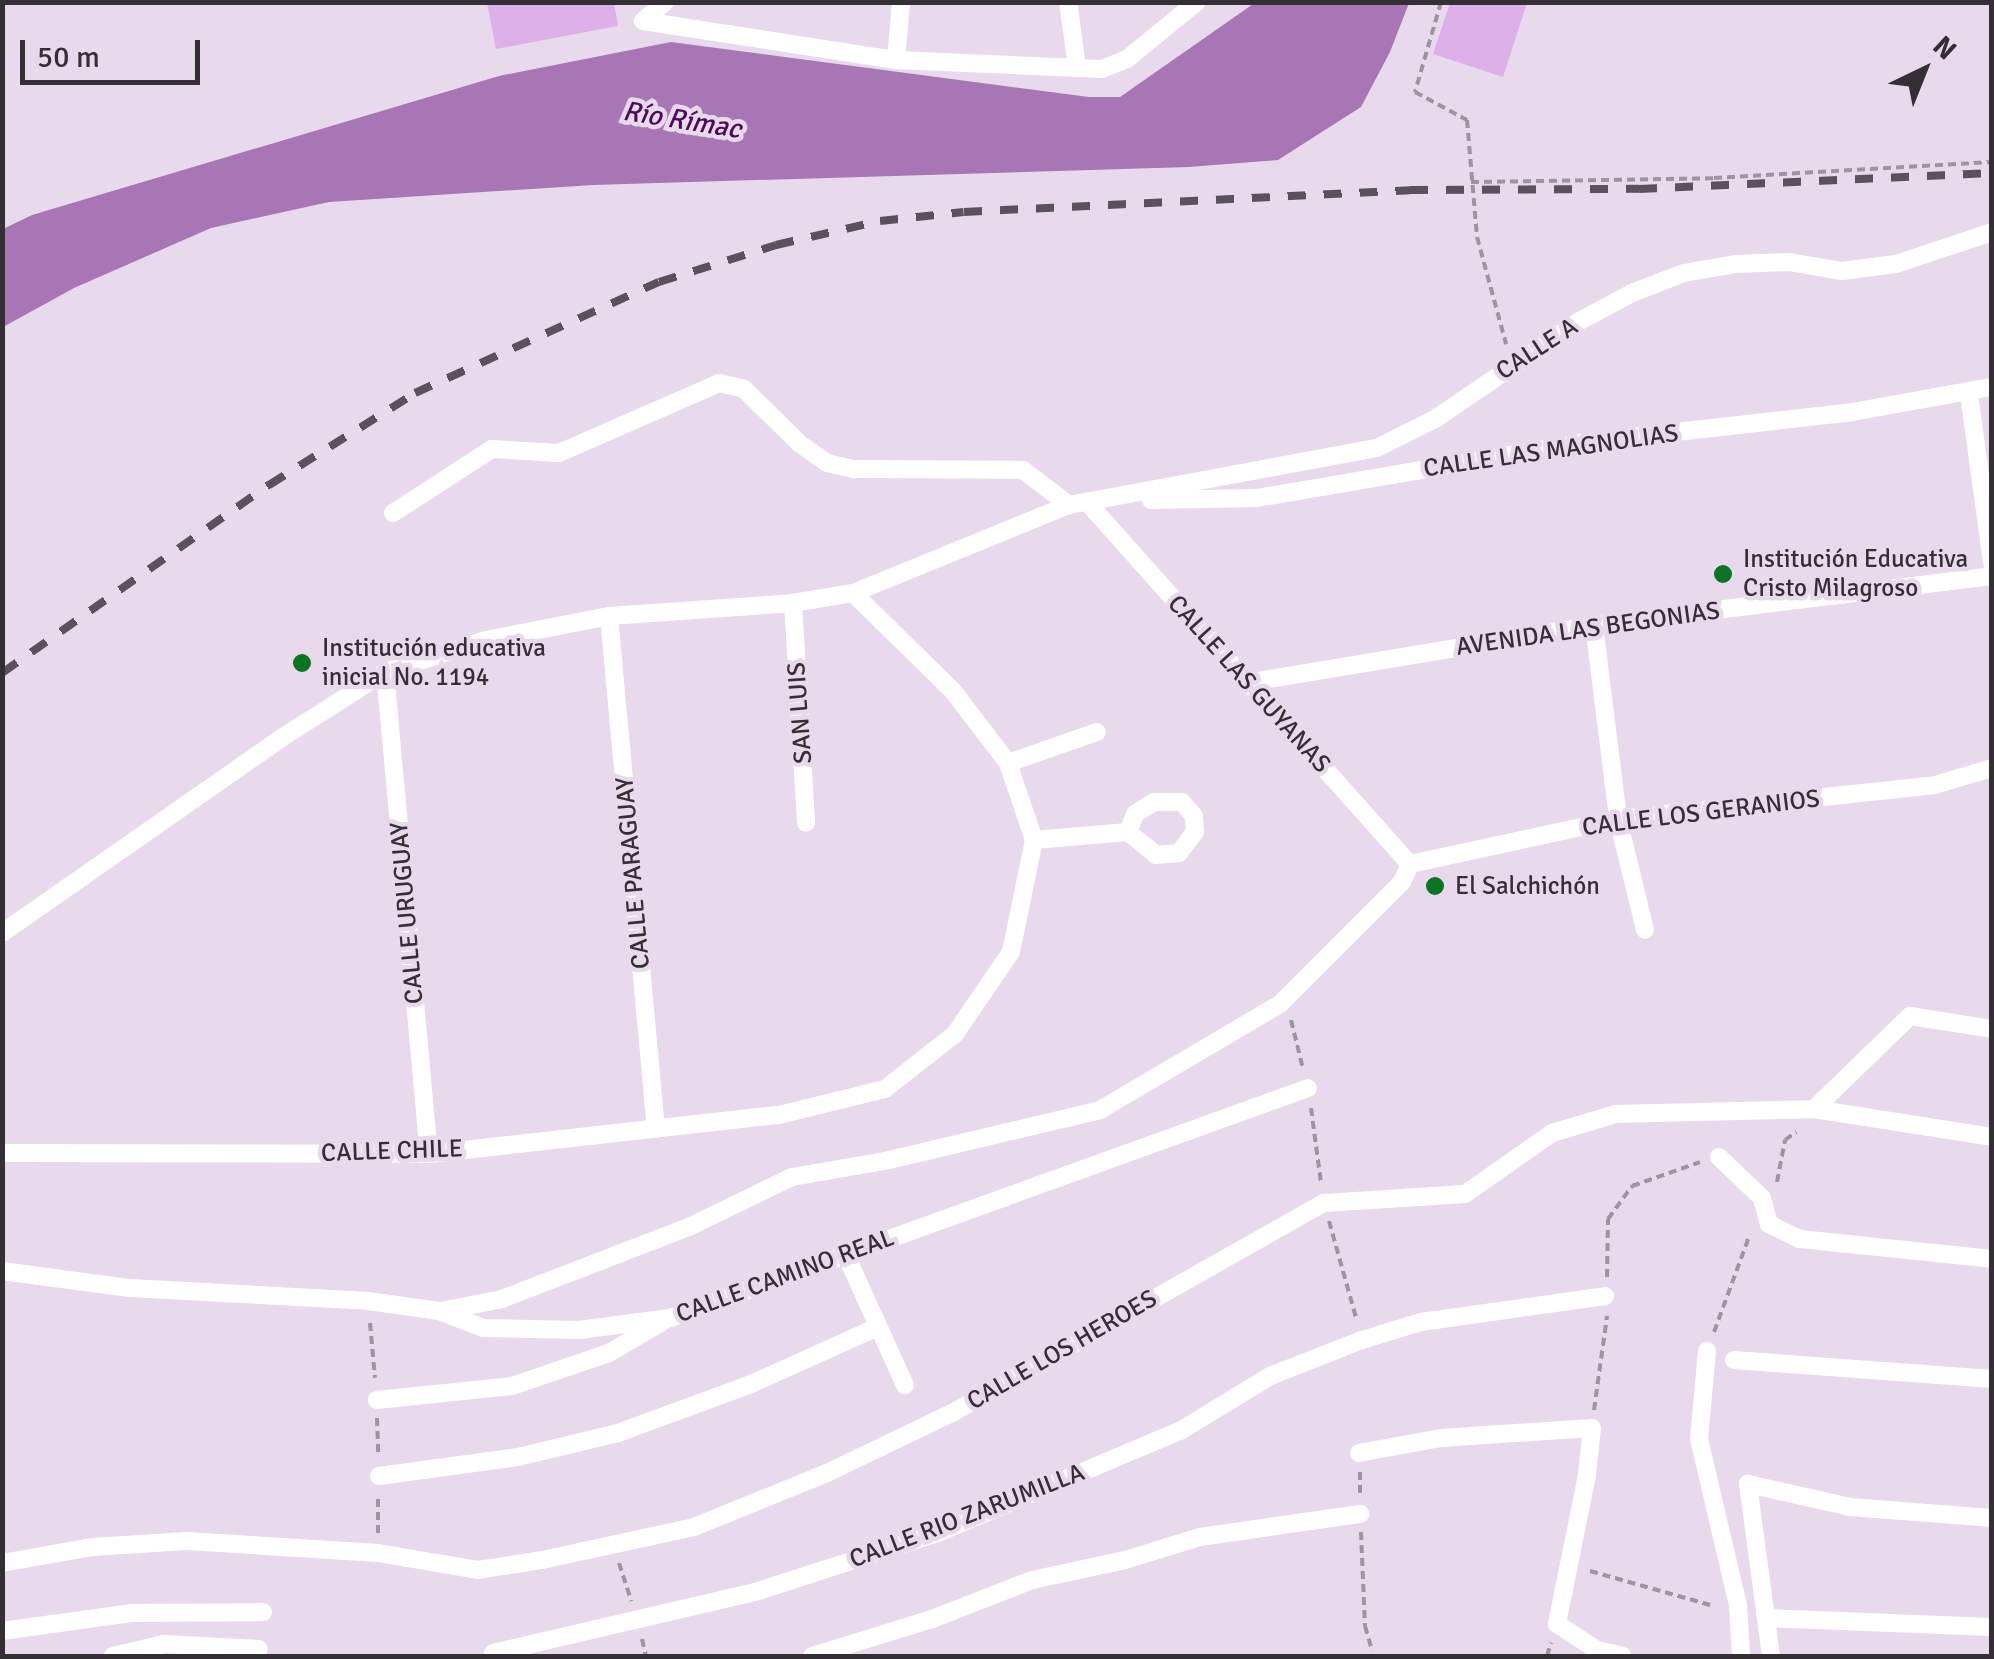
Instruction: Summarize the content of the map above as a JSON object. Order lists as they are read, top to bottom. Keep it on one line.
{"streets":{"street":["CALLE A","CALLE LAS MAGNOLIAS","AVENIDA LAS BEGONIAS","CALLE LAS GUYANAS","SAN LUIS","CALLE LOS GERANIOS","CALLE PARAGUAY","CALLE URUGUAY","CALLE CHILE","CALLE CAMINO REAL","CALLE LOS HEROES","CALLE RIO ZARUMILLA"]},"crossings":[["CALLE A","CALLE LAS MAGNOLIAS"],["CALLE A","CALLE LAS GUYANAS"],["CALLE A","SAN LUIS"],["CALLE A","CALLE PARAGUAY"],["CALLE A","CALLE URUGUAY"],["AVENIDA LAS BEGONIAS","CALLE LAS GUYANAS"],["CALLE LAS GUYANAS","CALLE LOS GERANIOS"],["CALLE PARAGUAY","CALLE CHILE"],["CALLE URUGUAY","CALLE CHILE"]],"water":["Río Rímac"],"places":["Institución Educativa Cristo Milagroso","Institución educativa inicial No. 1194","El Salchichón"],"scale_bar":"50 m","north":"top right"}
